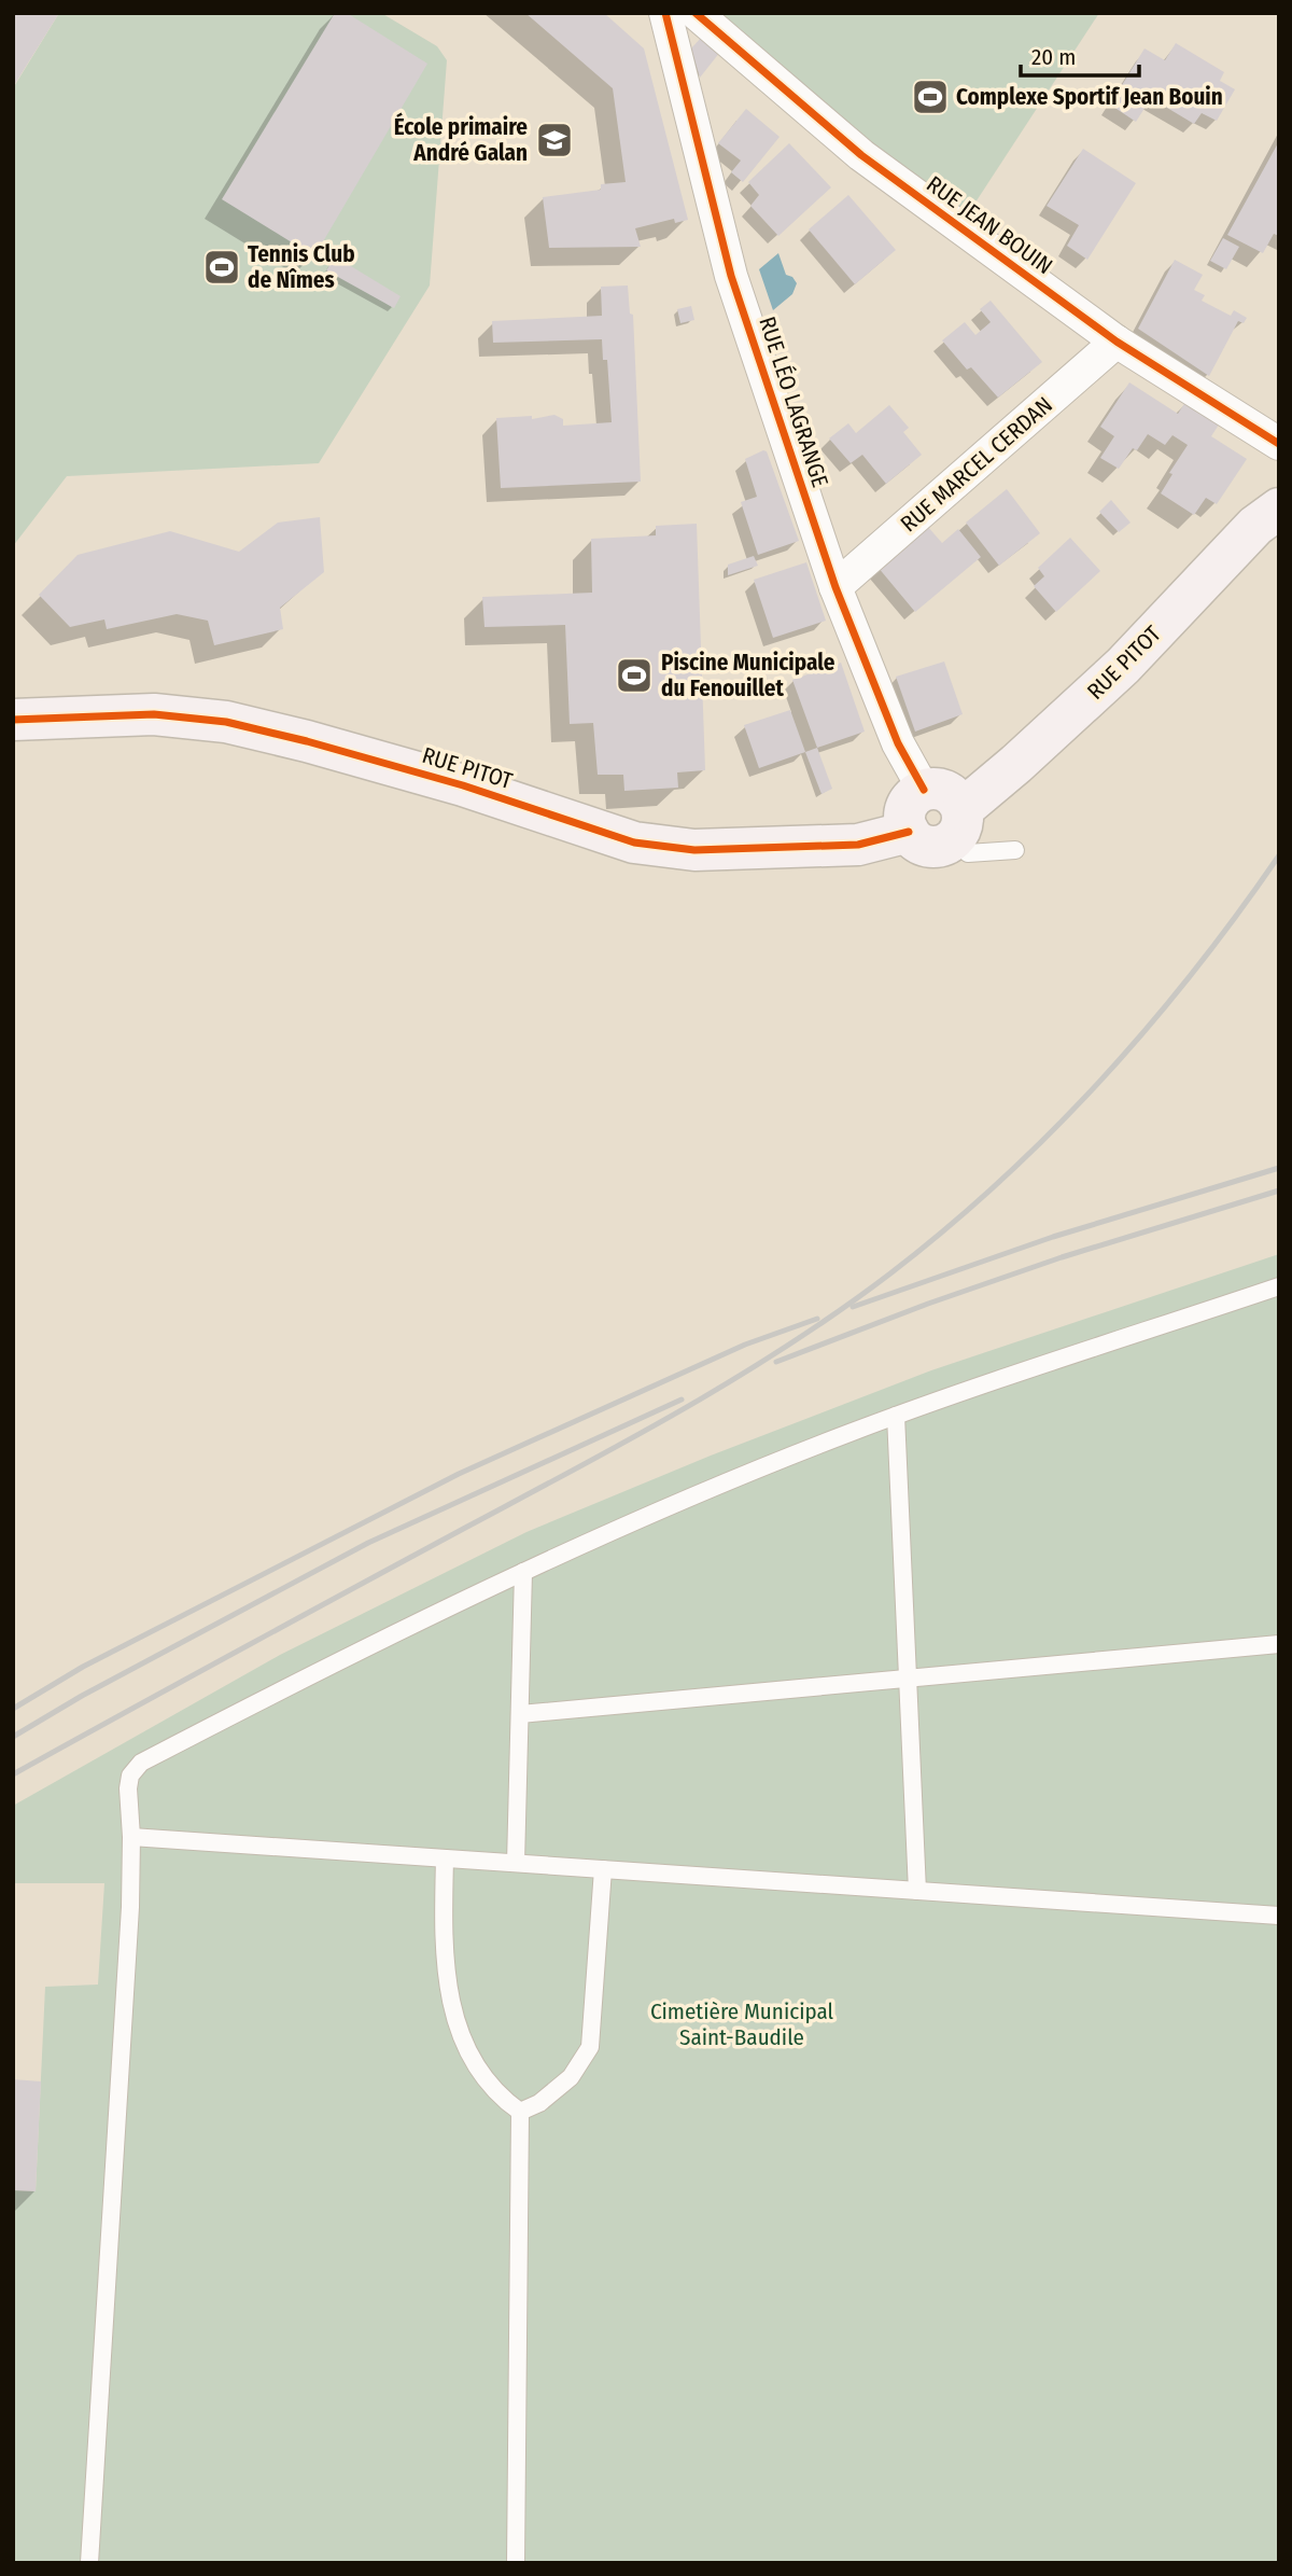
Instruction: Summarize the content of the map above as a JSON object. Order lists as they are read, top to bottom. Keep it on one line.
{"streets":{"street":["RUE JEAN BOUIN","RUE LÉO LAGRANGE","RUE MARCEL CERDAN","RUE PITOT"]},"crossings":[["RUE JEAN BOUIN","RUE MARCEL CERDAN"],["RUE LÉO LAGRANGE","RUE MARCEL CERDAN"],["RUE LÉO LAGRANGE","RUE PITOT"]],"parks":["Cimetière Municipal Saint-Baudile"],"places":{"sports":["Complexe Sportif Jean Bouin","Tennis Club de Nîmes","Piscine Municipale du Fenouillet"],"school or university":["École primaire André Galan"]},"scale_bar":"20 m"}
